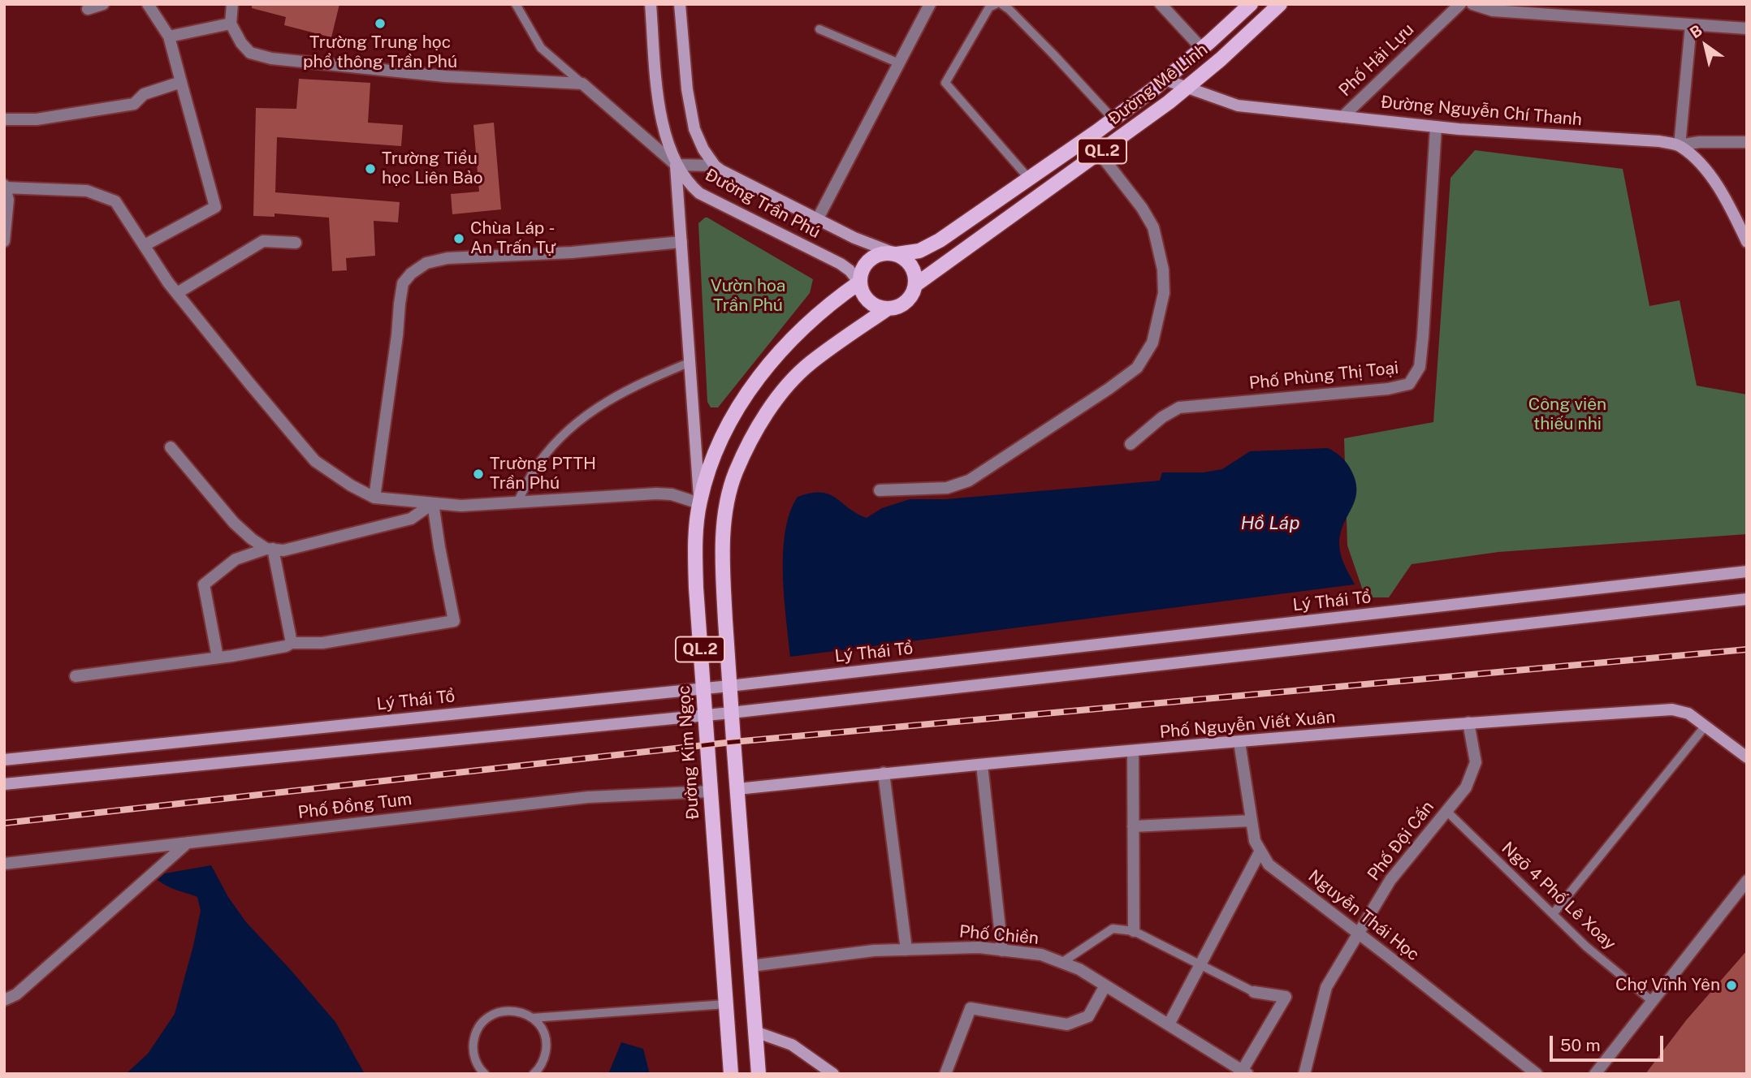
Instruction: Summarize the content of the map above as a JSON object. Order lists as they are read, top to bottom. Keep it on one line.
{"streets":{"main road":["Đường Mê Linh","Đường Nguyễn Chí Thanh","QL.2","Đường Trần Phú","Lý Thái Tổ","Phố Nguyễn Viết Xuân","Đường Kim Ngọc"],"street":["Phố Hải Lựu","Phố Phùng Thị Toại","Phố Đồng Tum","Phố Đội Cấn","Nguyễn Thái Học","Phố Chiền"],"lane":["Ngõ 4 Phố Lê Xoay"]},"crossings":[["Phố Hải Lựu","Đường Nguyễn Chí Thanh"],["Đường Mê Linh","Đường Nguyễn Chí Thanh"],["Đường Mê Linh","QL.2"],["Đường Mê Linh","Đường Trần Phú"],["Đường Mê Linh","Đường Kim Ngọc"],["Đường Nguyễn Chí Thanh","Phố Phùng Thị Toại"],["QL.2","Đường Trần Phú"],["QL.2","Lý Thái Tổ"],["QL.2","Phố Nguyễn Viết Xuân"],["QL.2","Đường Kim Ngọc"],["QL.2","Phố Chiền"],["Đường Trần Phú","Đường Kim Ngọc"],["Lý Thái Tổ","Đường Kim Ngọc"],["Phố Nguyễn Viết Xuân","Phố Đội Cấn"],["Phố Nguyễn Viết Xuân","Nguyễn Thái Học"],["Đường Kim Ngọc","Phố Đồng Tum"],["Phố Đội Cấn","Ngõ 4 Phố Lê Xoay"],["Phố Đội Cấn","Nguyễn Thái Học"]],"water":["Hồ Láp"],"parks":["Vườn hoa Trần Phú","Công viên thiếu nhi"],"places":["Trường Trung học phổ thông Trần Phú","Trường Tiểu học Liên Bảo","Chùa Láp - An Trấn Tự","Trường PTTH Trần Phú","Chợ Vĩnh Yên"],"scale_bar":"50 m","north":"top left"}
